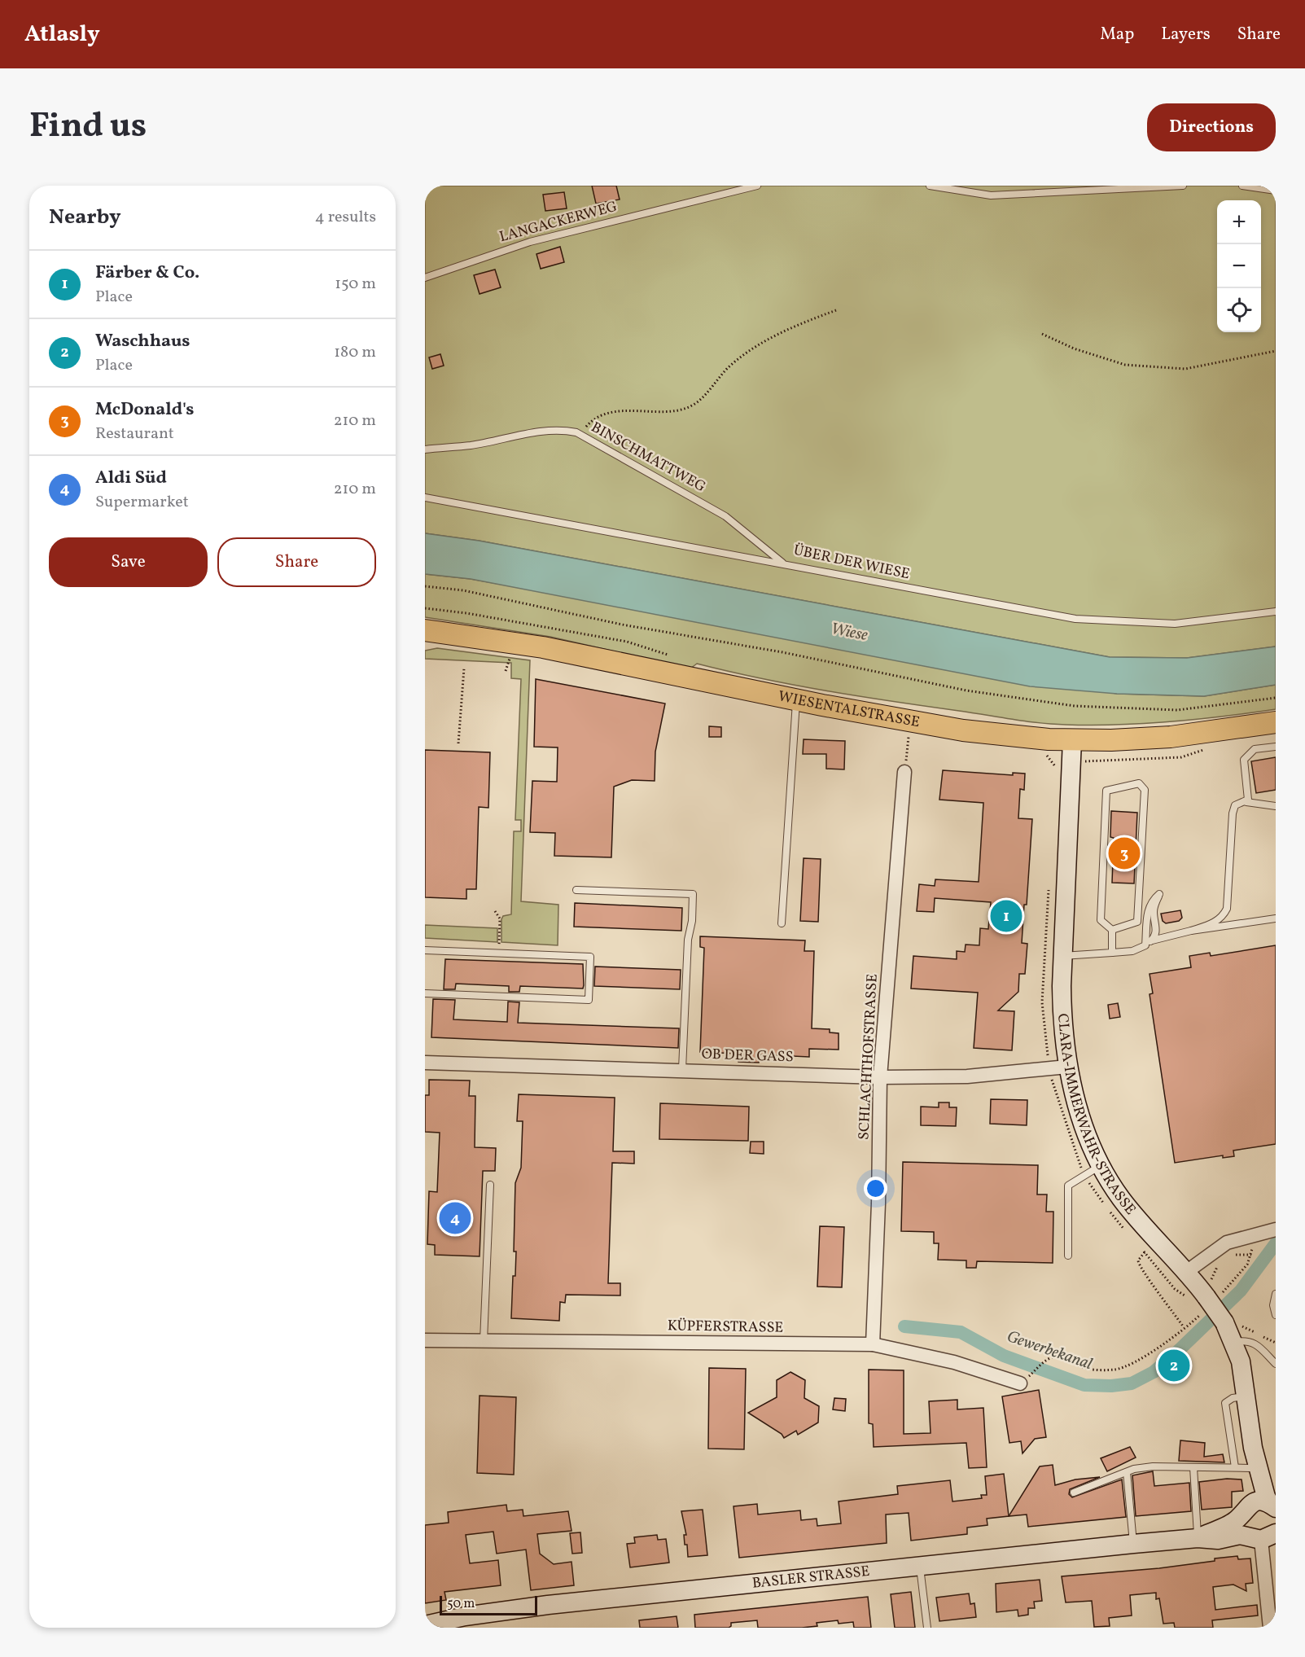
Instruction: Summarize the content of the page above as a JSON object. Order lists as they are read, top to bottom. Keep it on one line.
{"streets":{"main road":["WIESENTALSTRASSE","CLARA-IMMERWAHR-STRASSE","BASLER STRASSE"],"street":["OB DER GASS","SCHLACHTHOFSTRASSE","KÜPFERSTRASSE"],"lane":["LANGACKERWEG","BINSCHMATTWEG","ÜBER DER WIESE"]},"crossings":[["BINSCHMATTWEG","ÜBER DER WIESE"],["WIESENTALSTRASSE","CLARA-IMMERWAHR-STRASSE"],["OB DER GASS","SCHLACHTHOFSTRASSE"],["OB DER GASS","CLARA-IMMERWAHR-STRASSE"],["SCHLACHTHOFSTRASSE","KÜPFERSTRASSE"],["CLARA-IMMERWAHR-STRASSE","BASLER STRASSE"]],"water":["Wiese","Gewerbekanal"],"scale_bar":"50 m","page":{"header":"Atlasly","nav":["Map","Layers","Share"],"title":"Find us","buttons":["Directions",["Save","Share"]],"heading":["Nearby","4 results"],"map_buttons":["+","−"],"list":[{"mark":"1","name":"Färber & Co.","note":"Place","value":"150 m"},{"mark":"2","name":"Waschhaus","note":"Place","value":"180 m"},{"mark":"3","name":"McDonald's","note":"Restaurant","value":"210 m"},{"mark":"4","name":"Aldi Süd","note":"Supermarket","value":"210 m"}],"pins":["3","1","4","2"],"scale":"50 m"}}
